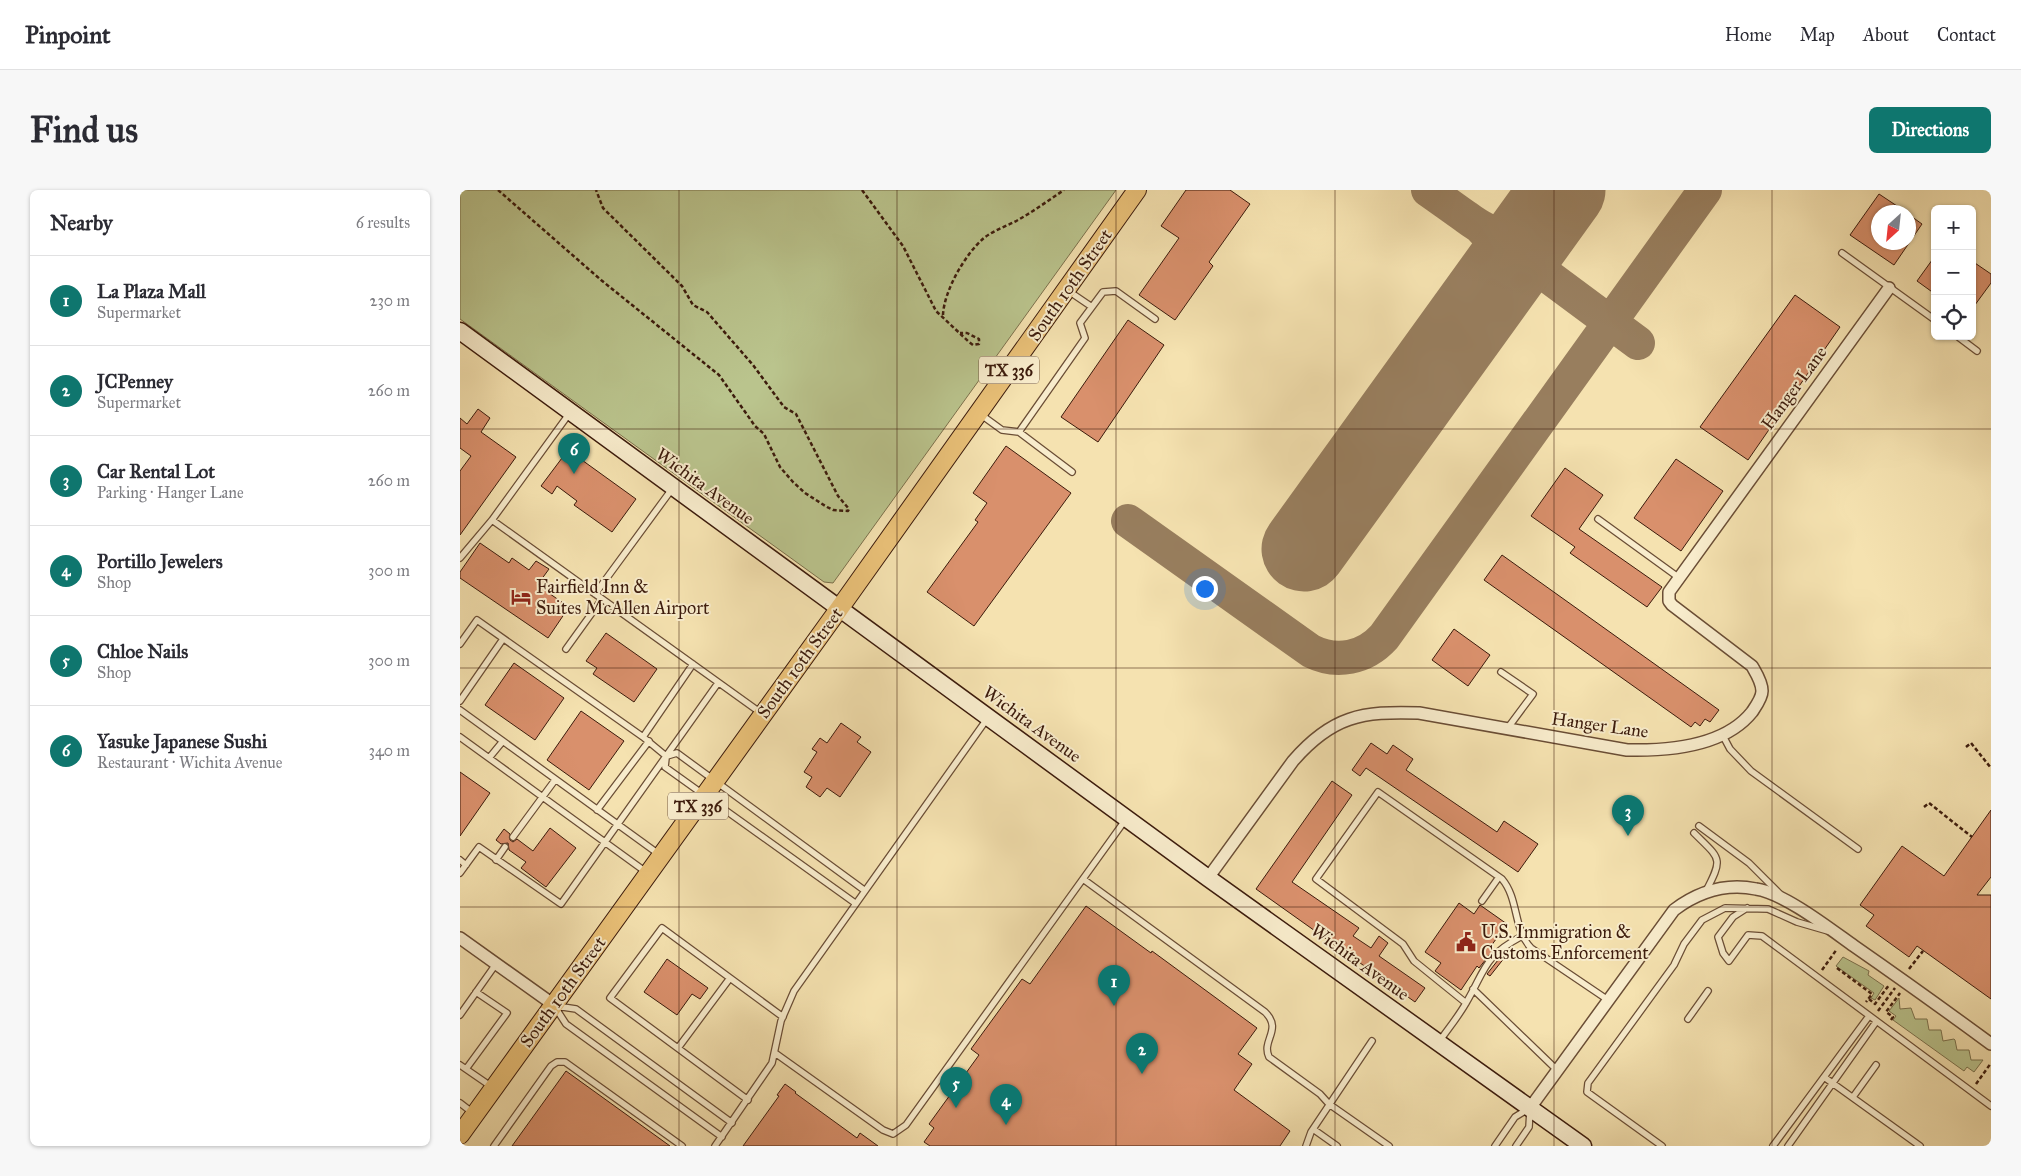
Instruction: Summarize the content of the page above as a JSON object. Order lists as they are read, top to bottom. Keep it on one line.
{"streets":{"main road":["South 10th Street","TX 336","Wichita Avenue"],"street":["Hanger Lane"]},"crossings":[["South 10th Street","Wichita Avenue"],["Hanger Lane","Wichita Avenue"]],"places":{"hotel":["Fairfield Inn & Suites McAllen Airport"],"public building":["U.S. Immigration & Customs Enforcement"]},"north":"bottom left","page":{"header":"Pinpoint","nav":["Home","Map","About","Contact"],"buttons":"Directions","title":"Find us","heading":["Nearby","6 results"],"map_buttons":["+","−"],"list":[{"mark":"1","name":"La Plaza Mall","note":"Supermarket","value":"230 m"},{"mark":"2","name":"JCPenney","note":"Supermarket","value":"260 m"},{"mark":"3","name":"Car Rental Lot","note":"Parking · Hanger Lane","value":"260 m"},{"mark":"4","name":"Portillo Jewelers","note":"Shop","value":"300 m"},{"mark":"5","name":"Chloe Nails","note":"Shop","value":"300 m"},{"mark":"6","name":"Yasuke Japanese Sushi","note":"Restaurant · Wichita Avenue","value":"340 m"}],"pins":["6","3","1","2","5","4"]}}
